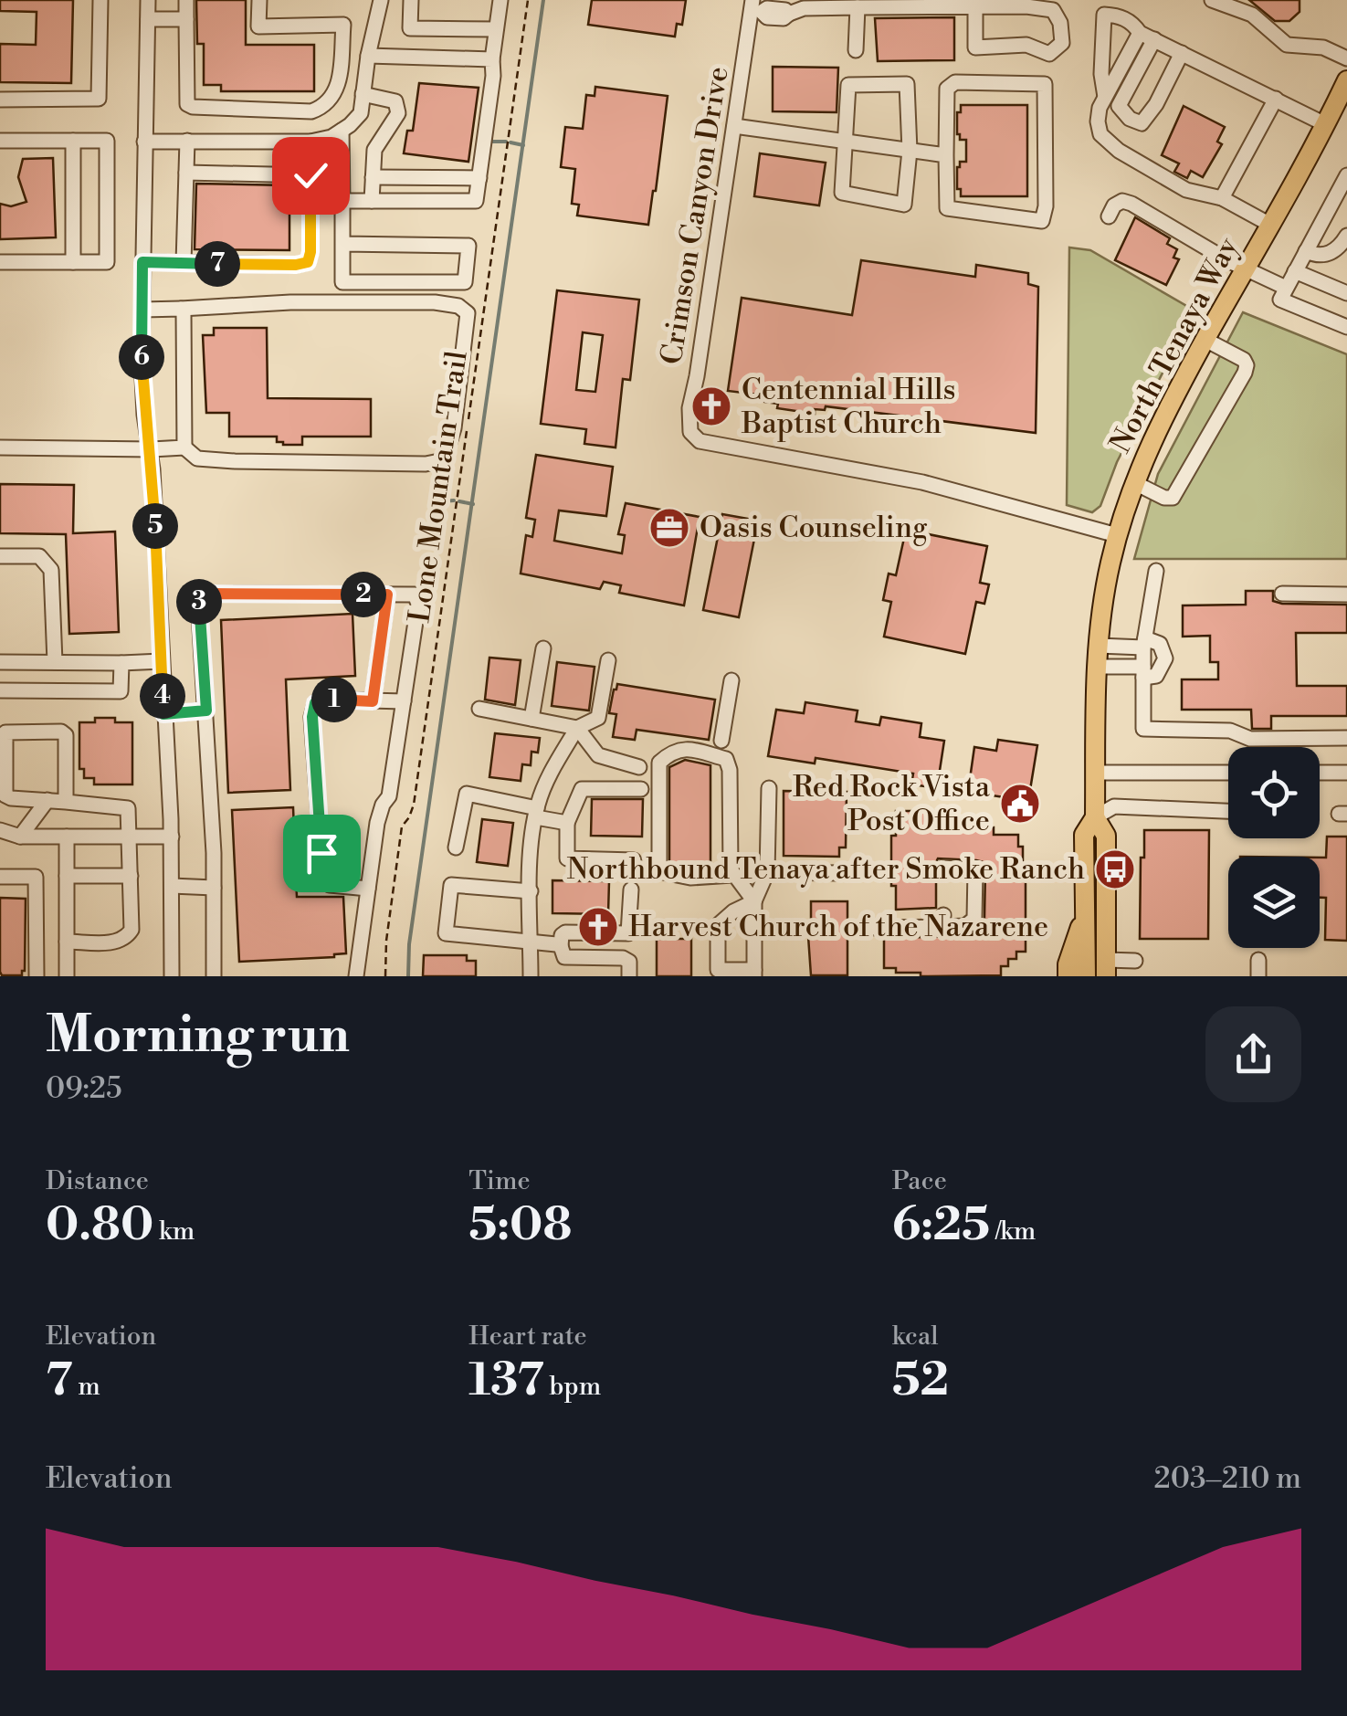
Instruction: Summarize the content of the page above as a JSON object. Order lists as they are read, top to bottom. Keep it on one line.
{"streets":{"main road":["North Tenaya Way"],"street":["Crimson Canyon Drive"],"path":["Lone Mountain Trail"]},"crossings":[["Crimson Canyon Drive","North Tenaya Way"]],"places":{"church":["Centennial Hills Baptist Church","Harvest Church of the Nazarene"],"office":["Oasis Counseling"],"public building":["Red Rock Vista Post Office"],"bus stop":["Northbound Tenaya after Smoke Ranch"]},"page":{"pins":["7","6","5","2","3","4","1"],"heading":["Morning run","09:25"],"stats":[["Distance","0.80 km"],["Time","5:08"],["Pace","6:25 /km"],["Elevation","7 m"],["Heart rate","137 bpm"],["kcal","52"]],"chart":["Elevation","203–210 m"]}}
